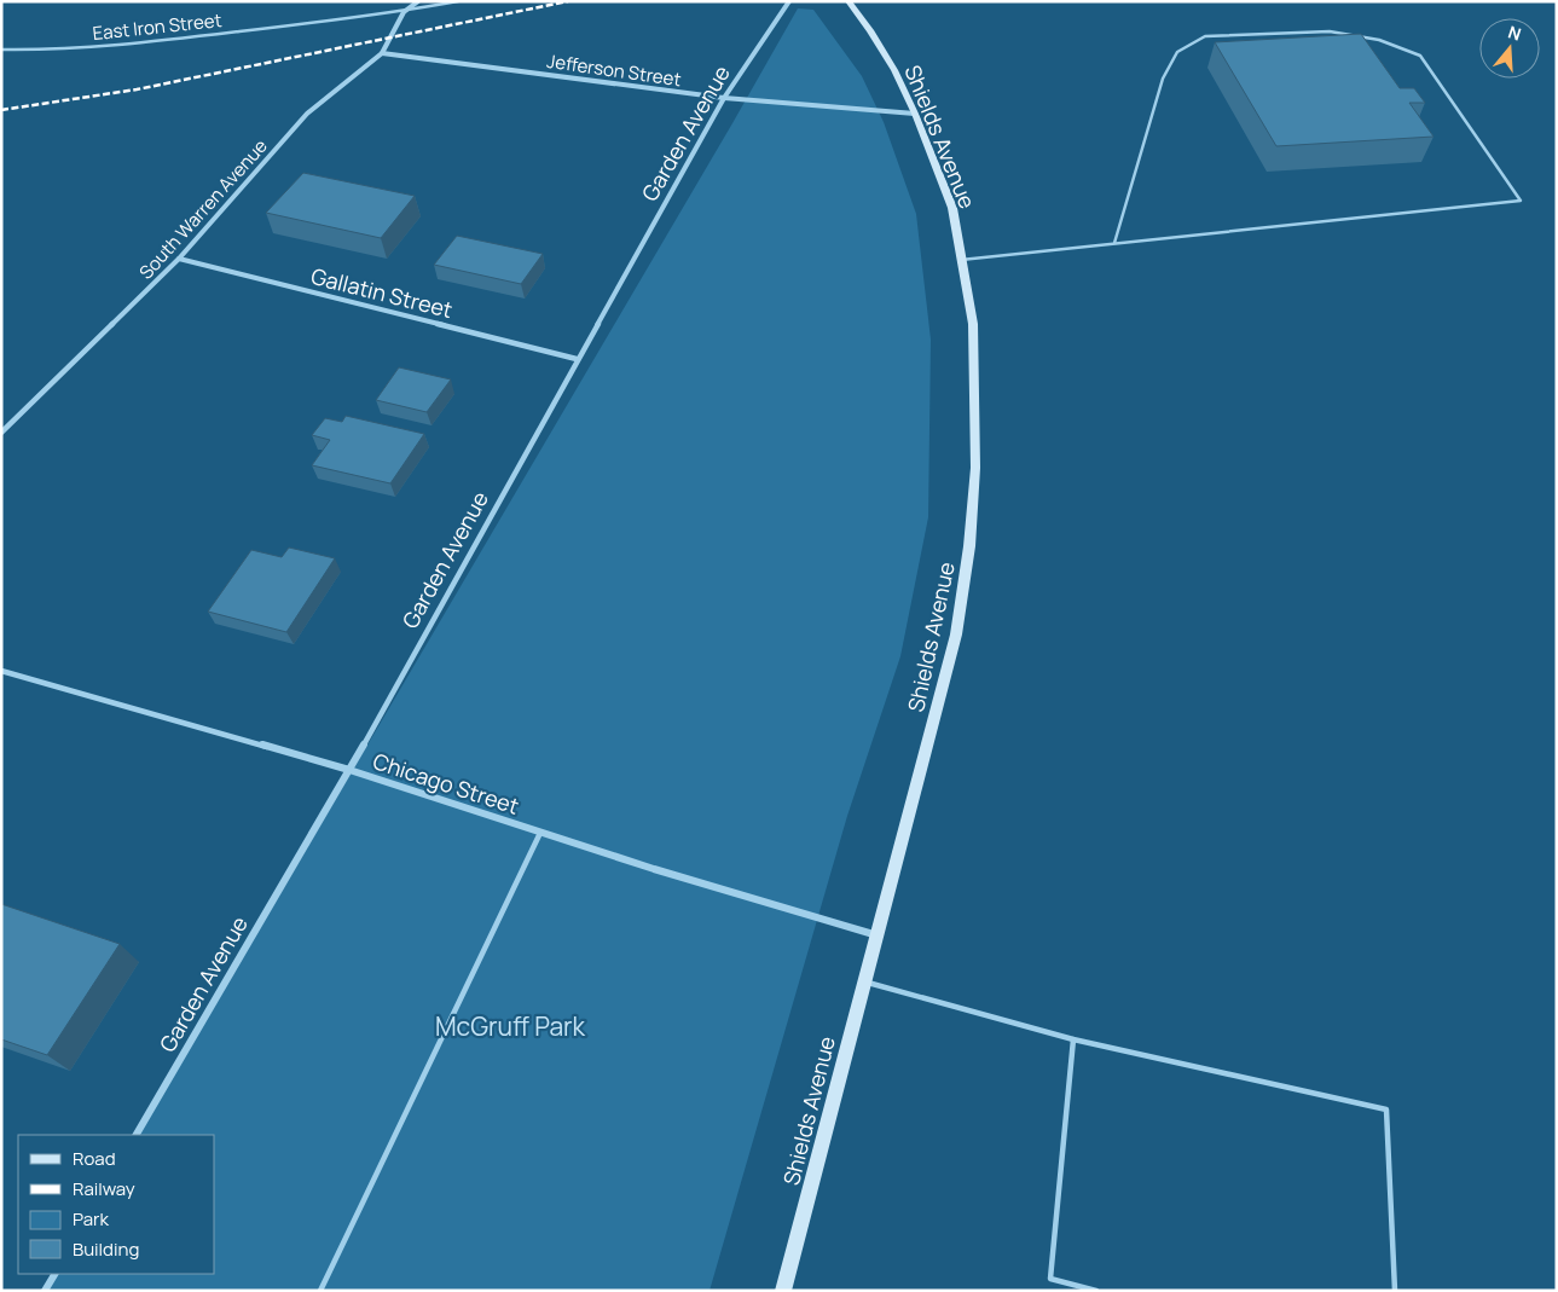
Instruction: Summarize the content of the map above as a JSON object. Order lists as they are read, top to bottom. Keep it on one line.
{"streets":{"main road":["Shields Avenue"],"street":["Jefferson Street","Garden Avenue","South Warren Avenue","Gallatin Street","Chicago Street"],"lane":["East Iron Street"]},"crossings":[["East Iron Street","South Warren Avenue"],["Jefferson Street","Garden Avenue"],["Jefferson Street","Shields Avenue"],["Jefferson Street","South Warren Avenue"],["Garden Avenue","Gallatin Street"],["Garden Avenue","Chicago Street"],["Shields Avenue","Chicago Street"],["South Warren Avenue","Gallatin Street"]],"parks":["McGruff Park"],"legend":["Road","Railway","Park","Building"],"north":"top"}
